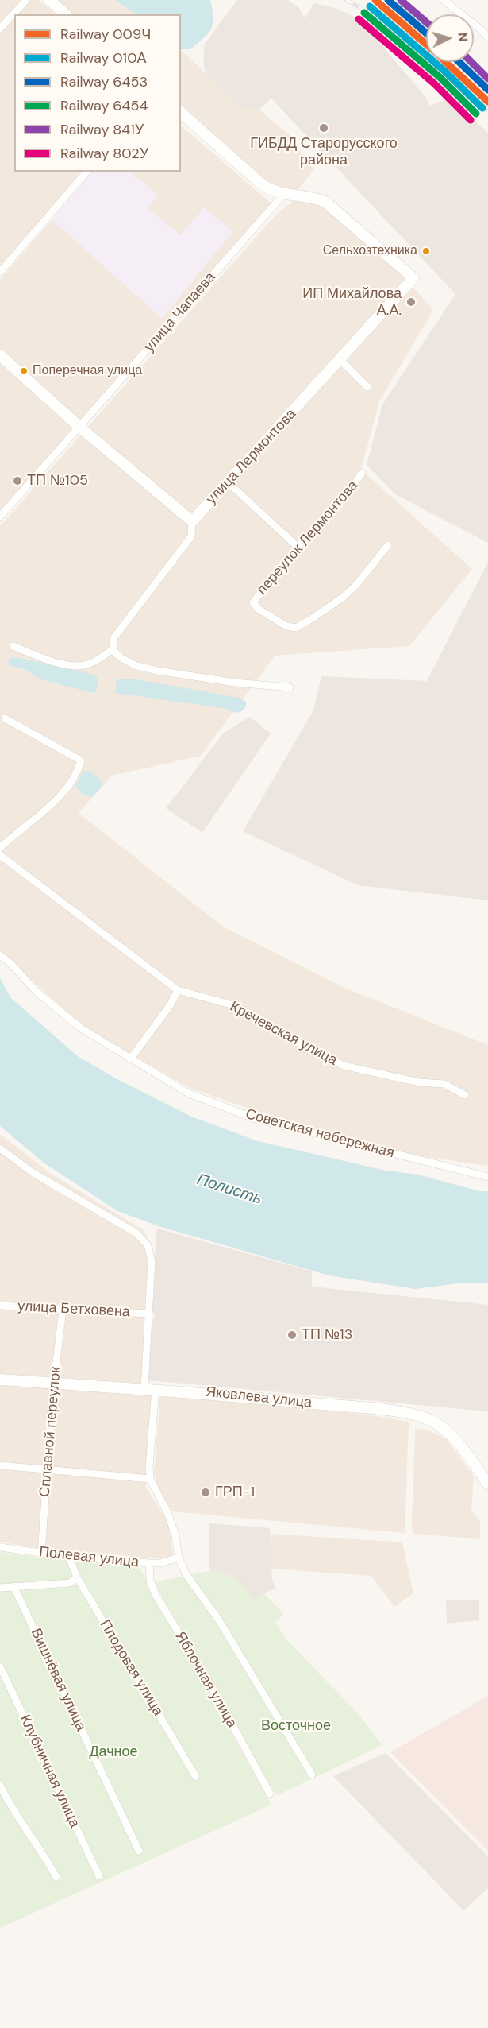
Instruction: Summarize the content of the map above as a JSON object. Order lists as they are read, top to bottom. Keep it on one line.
{"streets":{"street":["улица Чапаева","улица Лермонтова","переулок Лермонтова","Кречевская улица","Советская набережная","улица Бетховена","Яковлева улица","Сплавной переулок","Полевая улица","Плодовая улица","Вишнёвая улица","Яблочная улица","Клубничная улица"]},"crossings":[["улица Чапаева","улица Лермонтова"],["улица Бетховена","Сплавной переулок"],["Яковлева улица","Сплавной переулок"],["Сплавной переулок","Полевая улица"],["Полевая улица","Плодовая улица"],["Полевая улица","Яблочная улица"]],"water":["Полисть"],"parks":["Восточное","Дачное"],"places":["ГИБДД Старорусского района","Сельхозтехника","ИП Михайлова А.А.","Поперечная улица","ТП №105","ТП №13","ГРП-1"],"lines":["rail line 009Ч","rail line 6453","rail line 841У","rail line 010А","rail line 6454","rail line 802У"],"legend":["Railway 009Ч","Railway 010А","Railway 6453","Railway 6454","Railway 841У","Railway 802У"],"north":"right"}
